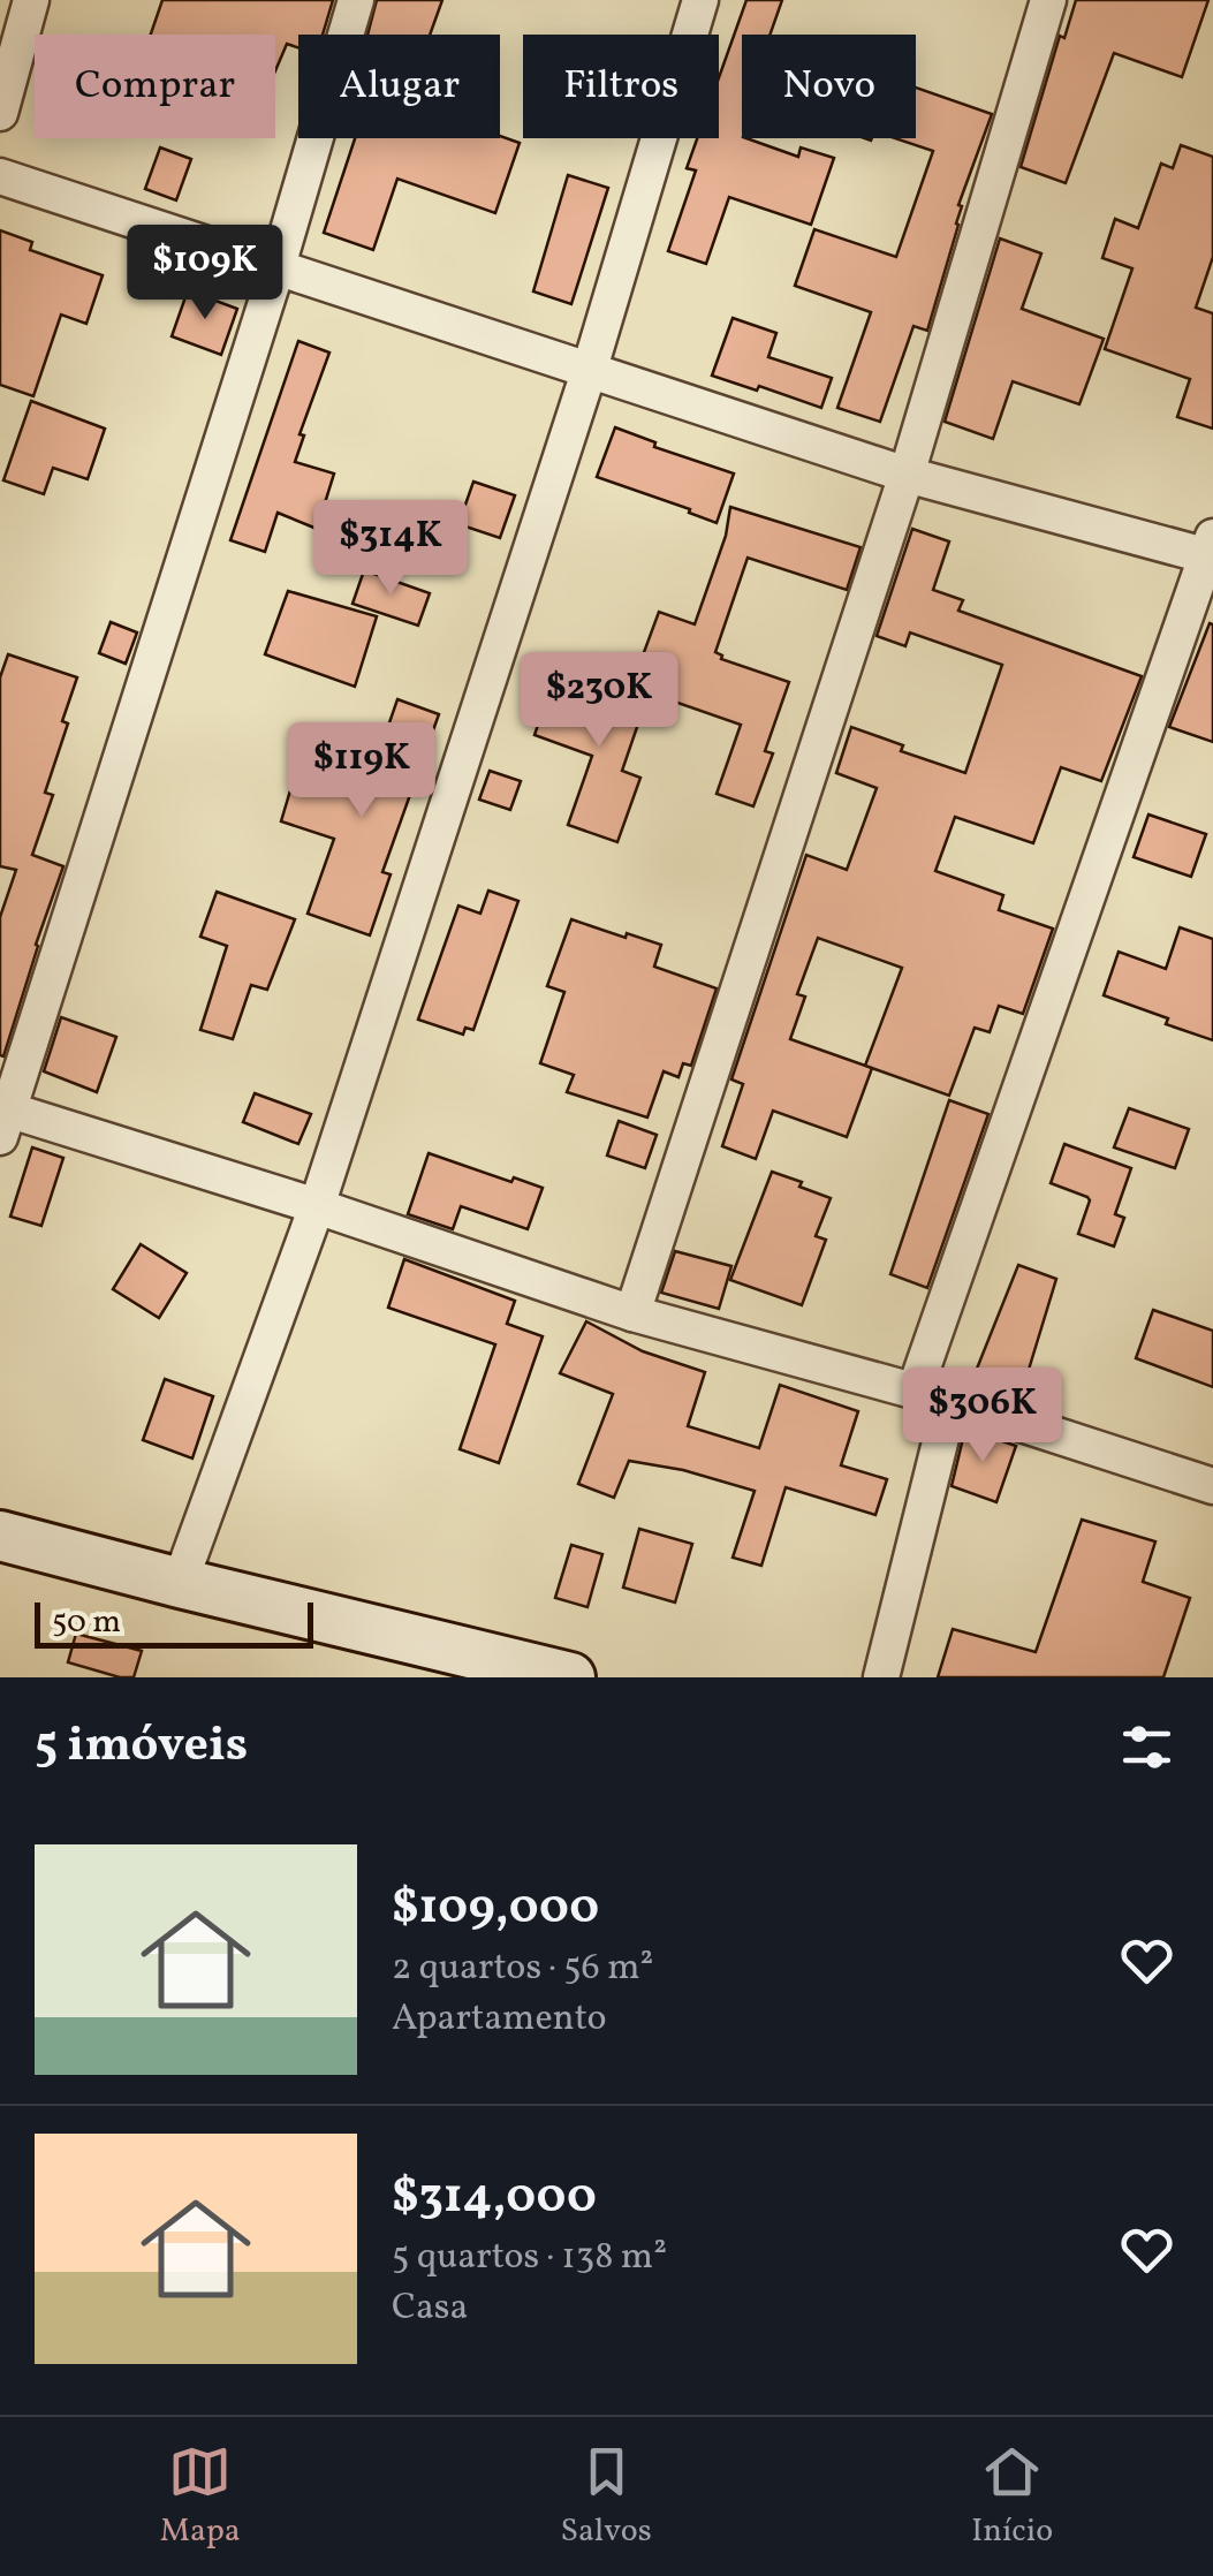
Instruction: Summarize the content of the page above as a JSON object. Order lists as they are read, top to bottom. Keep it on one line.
{"scale_bar":"50 m","page":{"chip":["Comprar","Alugar","Filtros","Novo"],"price":["$109K","$314K","$230K","$119K","$306K"],"scale":"50 m","heading":"5 imóveis","list":[{"name":"$109,000","note":"2 quartos · 56 m² · Apartamento"},{"name":"$314,000","note":"5 quartos · 138 m² · Casa"}],"tabs":["Mapa","Salvos","Início"]}}
